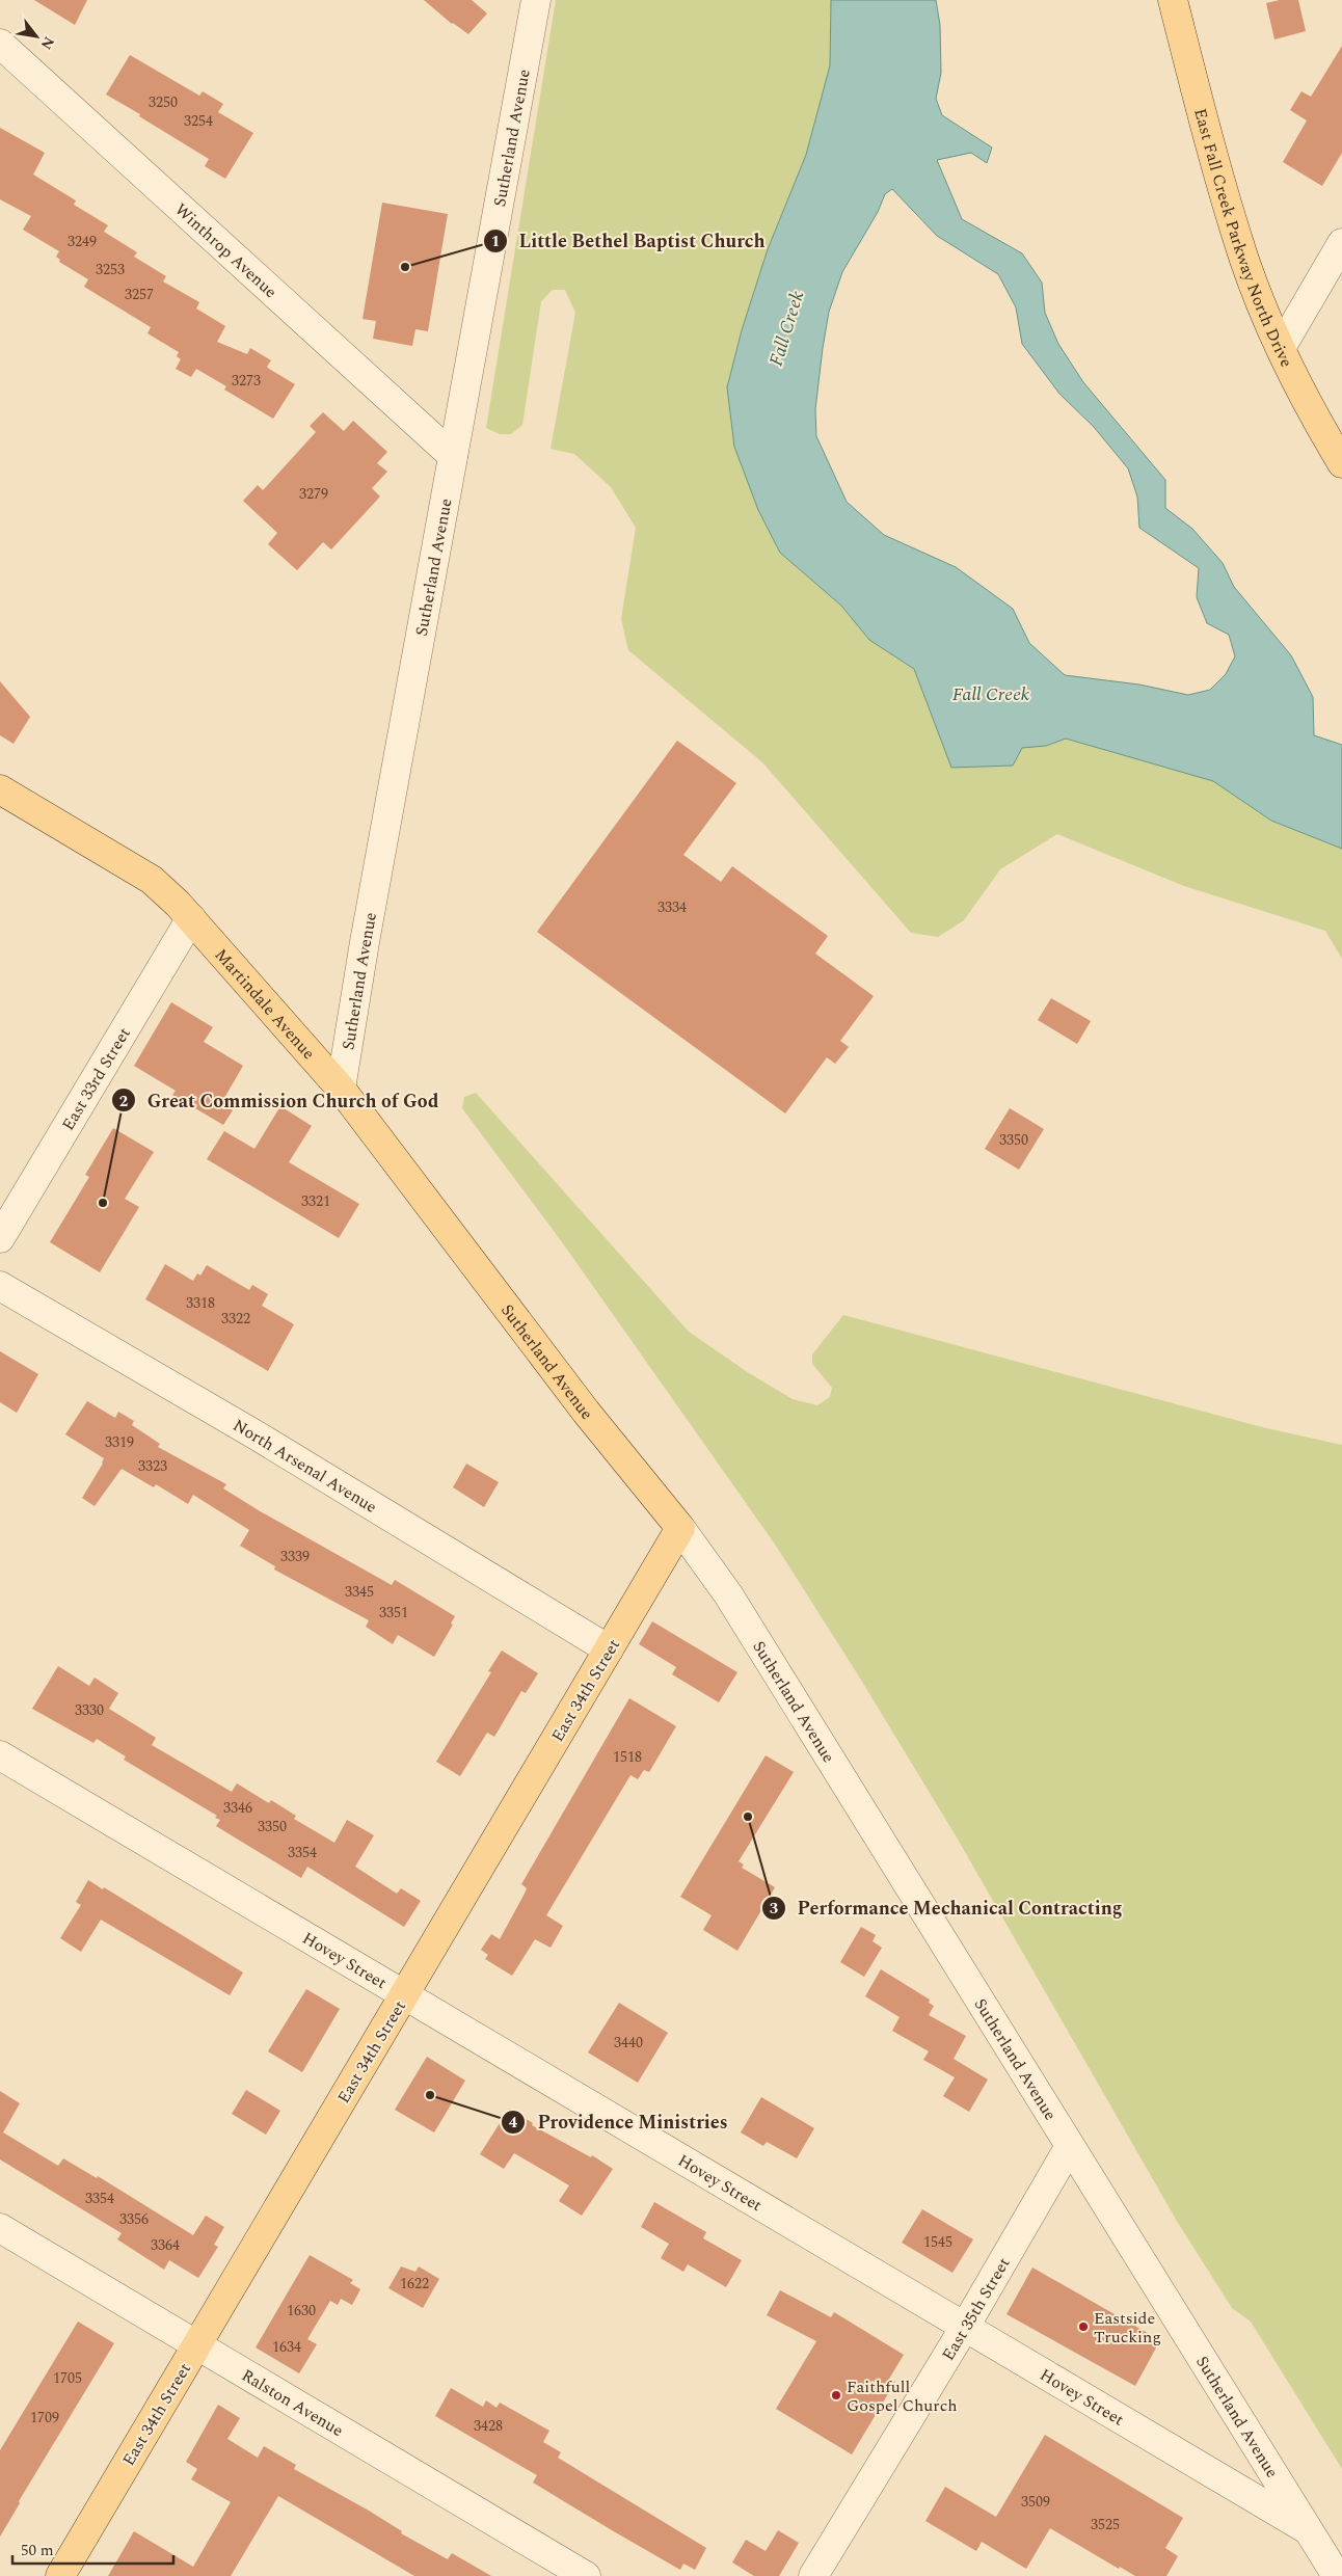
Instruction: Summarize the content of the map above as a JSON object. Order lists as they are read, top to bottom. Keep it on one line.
{"streets":{"main road":["Sutherland Avenue","East Fall Creek Parkway North Drive","Martindale Avenue","East 34th Street"],"street":["Winthrop Avenue","East 33rd Street","North Arsenal Avenue","Hovey Street","East 35th Street","Ralston Avenue"]},"crossings":[["Sutherland Avenue","Winthrop Avenue"],["Sutherland Avenue","Martindale Avenue"],["Sutherland Avenue","East 34th Street"],["Sutherland Avenue","Hovey Street"],["Sutherland Avenue","East 35th Street"],["Martindale Avenue","East 33rd Street"],["North Arsenal Avenue","East 34th Street"],["East 34th Street","Hovey Street"],["East 34th Street","Ralston Avenue"],["Hovey Street","East 35th Street"]],"water":["Fall Creek"],"places":["Little Bethel Baptist Church","Great Commission Church of God","Performance Mechanical Contracting","Providence Ministries","Eastside Trucking","Faithfull Gospel Church"],"house_numbers":["3250","3254","3249","3253","3257","3273","3279","3334","3350","3321","3318","3322","3319","3323","3339","3345","3351","3330","1518","3346","3350","3354","3440","3354","3356","1545","3364","1622","1630","1634","1705","1709","3428","3509","3525"],"scale_bar":"50 m","north":"bottom right"}
